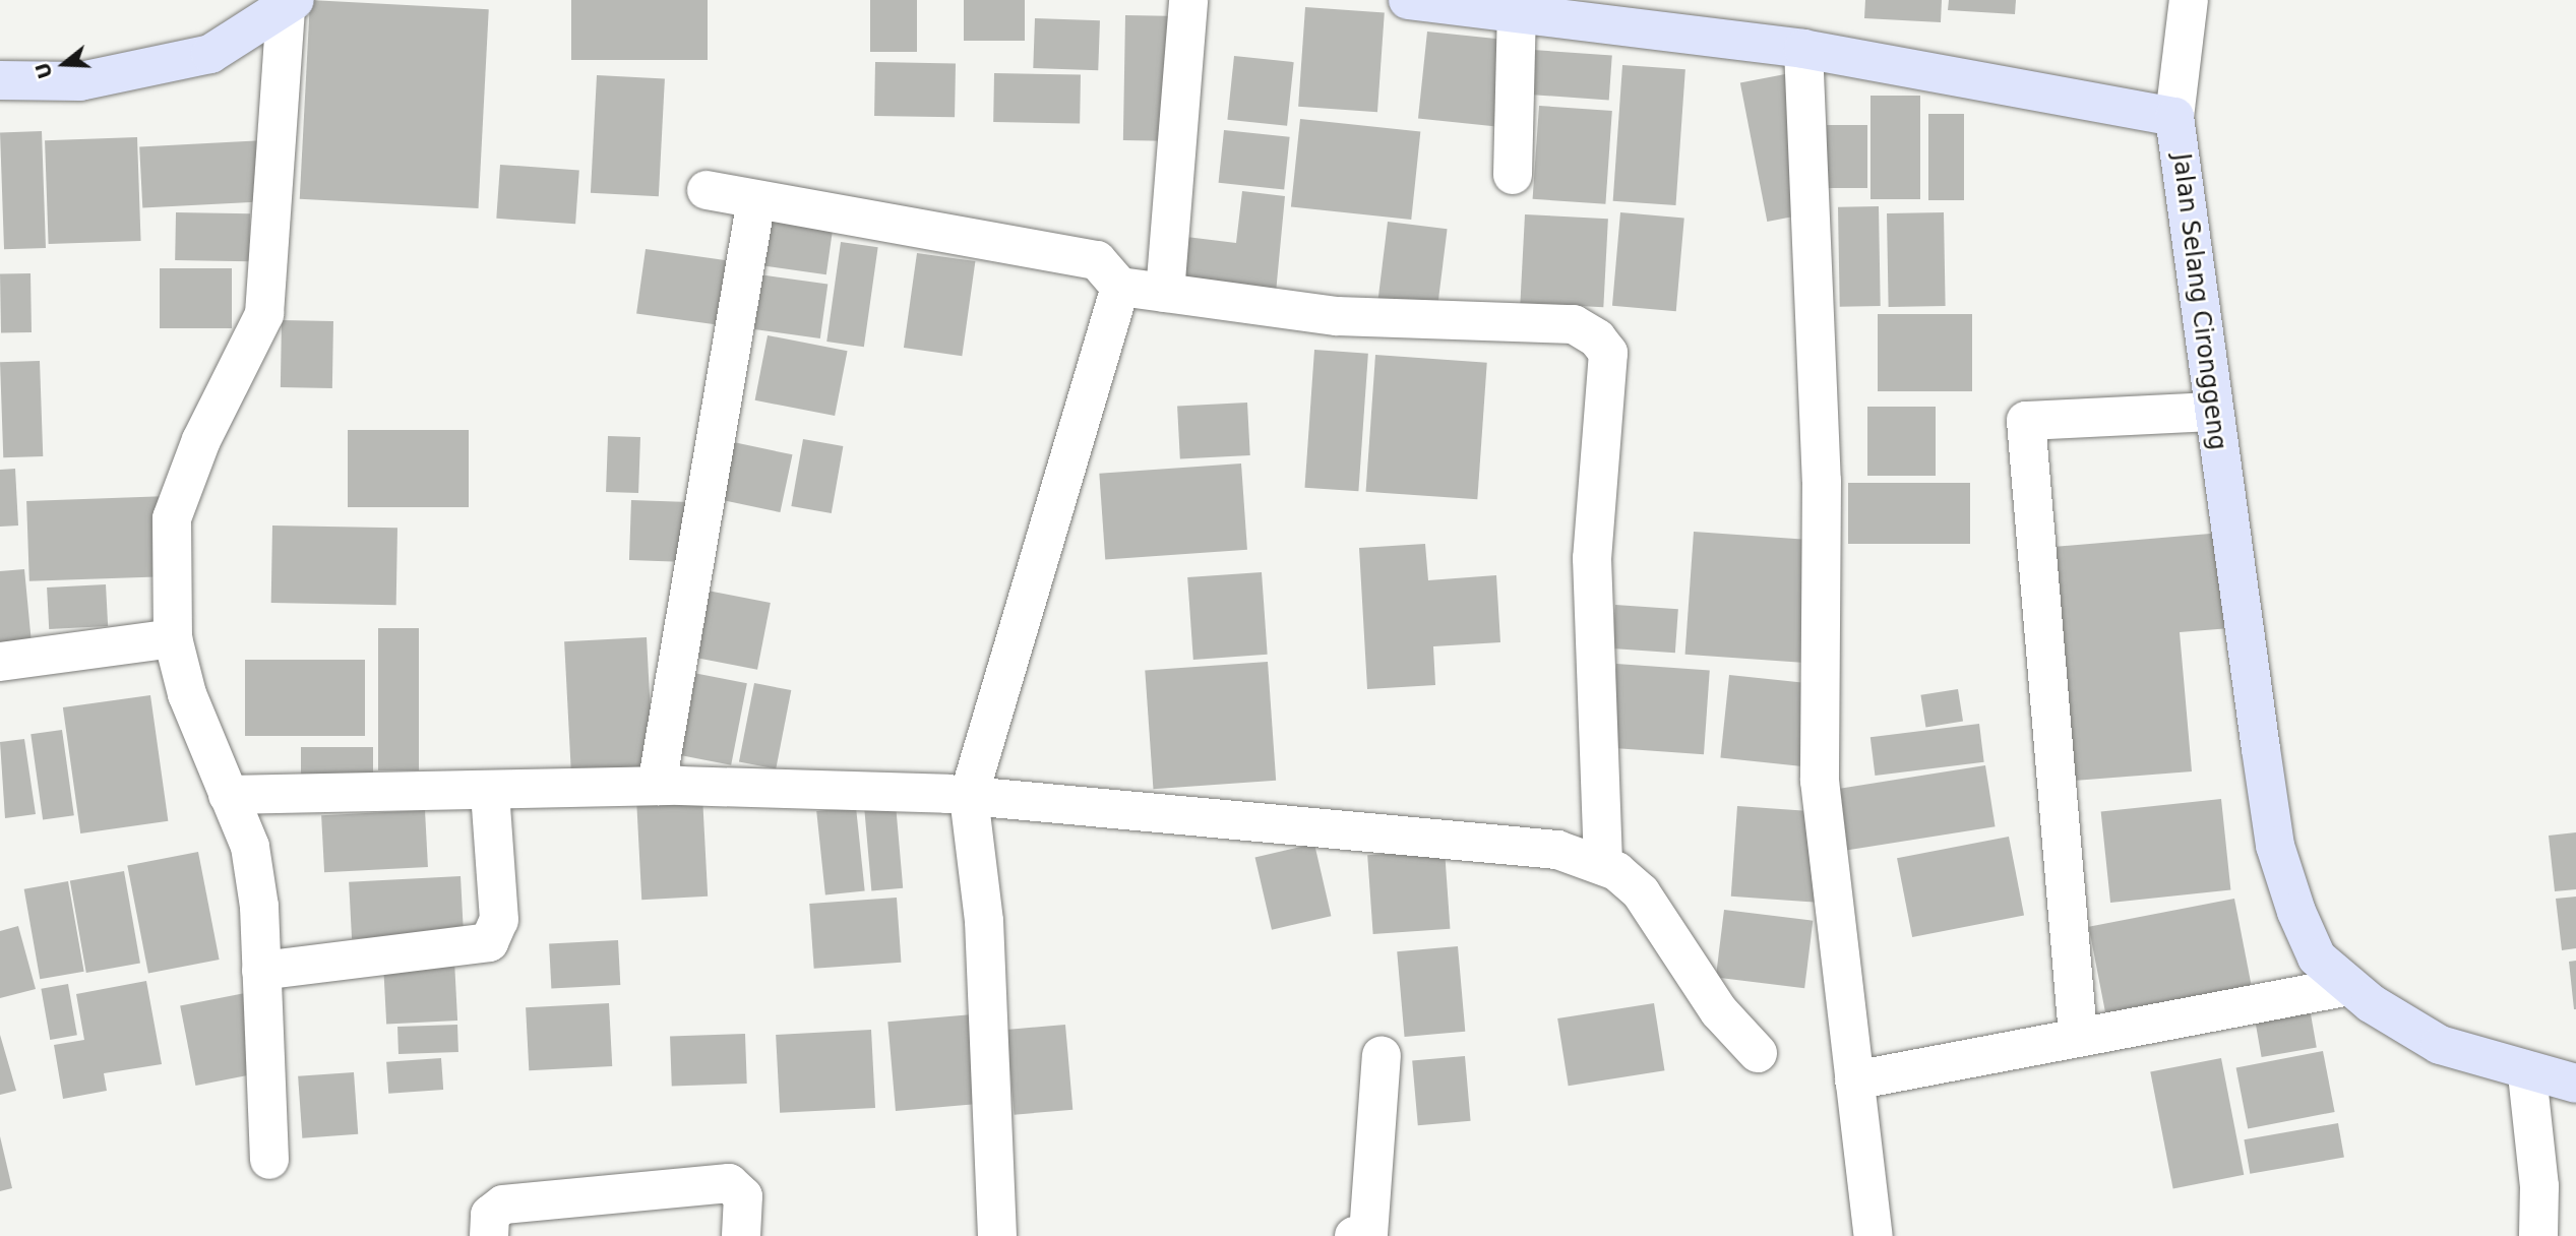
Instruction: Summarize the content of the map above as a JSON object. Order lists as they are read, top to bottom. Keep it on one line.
{"streets":{"street":["Jalan Selang Cironggeng"]},"north":"left"}
